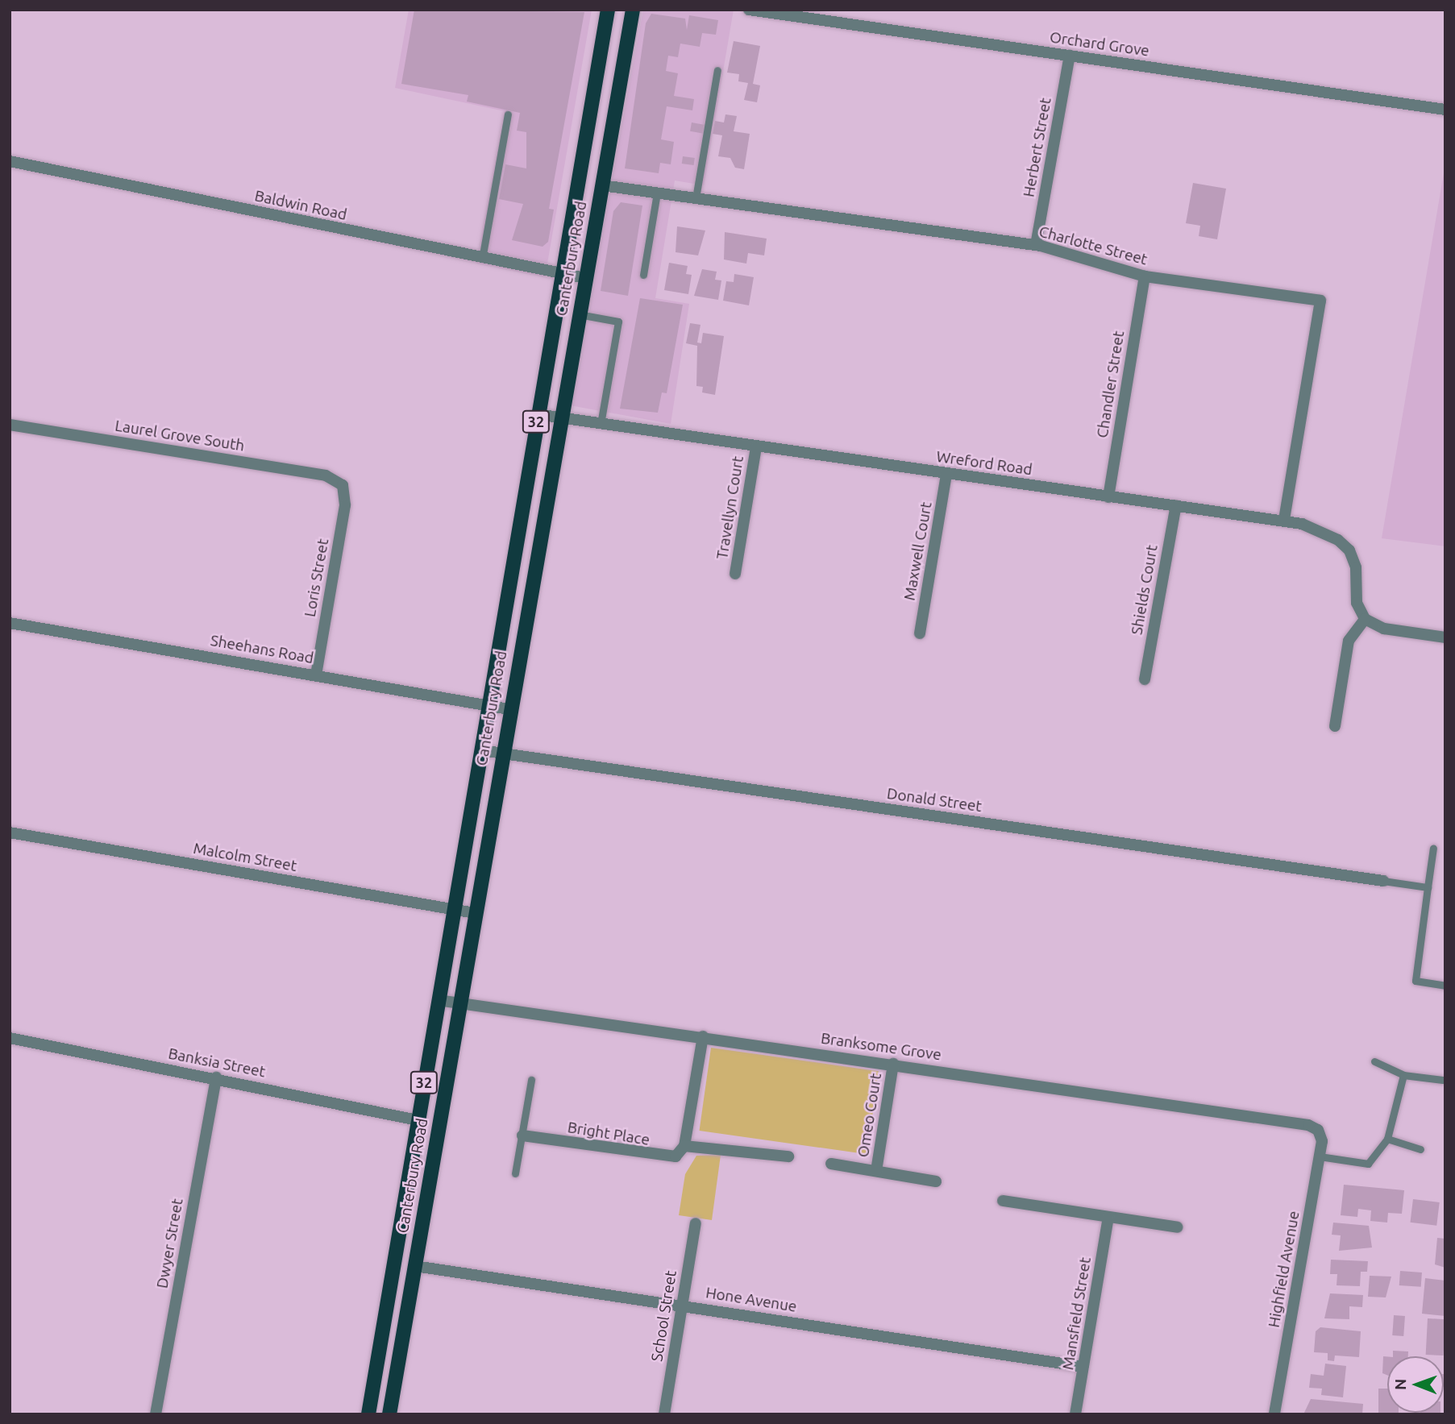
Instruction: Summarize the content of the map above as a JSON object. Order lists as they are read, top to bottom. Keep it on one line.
{"streets":{"main road":["Canterbury Road","32"],"street":["Orchard Grove","Herbert Street","Baldwin Road","Charlotte Street","Chandler Street","Laurel Grove South","Wreford Road","Travellyn Court","Maxwell Court","Loris Street","Shields Court","Sheehans Road","Donald Street","Malcolm Street","Branksome Grove","Banksia Street","Omeo Court","Bright Place","Dwyer Street","Highfield Avenue","Hone Avenue","Mansfield Street","School Street"]},"crossings":[["Orchard Grove","Herbert Street"],["Herbert Street","Charlotte Street"],["Baldwin Road","Canterbury Road"],["Charlotte Street","Canterbury Road"],["Charlotte Street","Chandler Street"],["Charlotte Street","Wreford Road"],["Canterbury Road","Wreford Road"],["Canterbury Road","Sheehans Road"],["Canterbury Road","Donald Street"],["Canterbury Road","Malcolm Street"],["Canterbury Road","Branksome Grove"],["Canterbury Road","Banksia Street"],["Canterbury Road","Hone Avenue"],["Chandler Street","Wreford Road"],["Laurel Grove South","Loris Street"],["Wreford Road","Travellyn Court"],["Wreford Road","Maxwell Court"],["Wreford Road","Shields Court"],["Loris Street","Sheehans Road"],["Branksome Grove","Omeo Court"],["Branksome Grove","Highfield Avenue"],["Banksia Street","Dwyer Street"],["Hone Avenue","Mansfield Street"],["Hone Avenue","School Street"]],"north":"left"}
